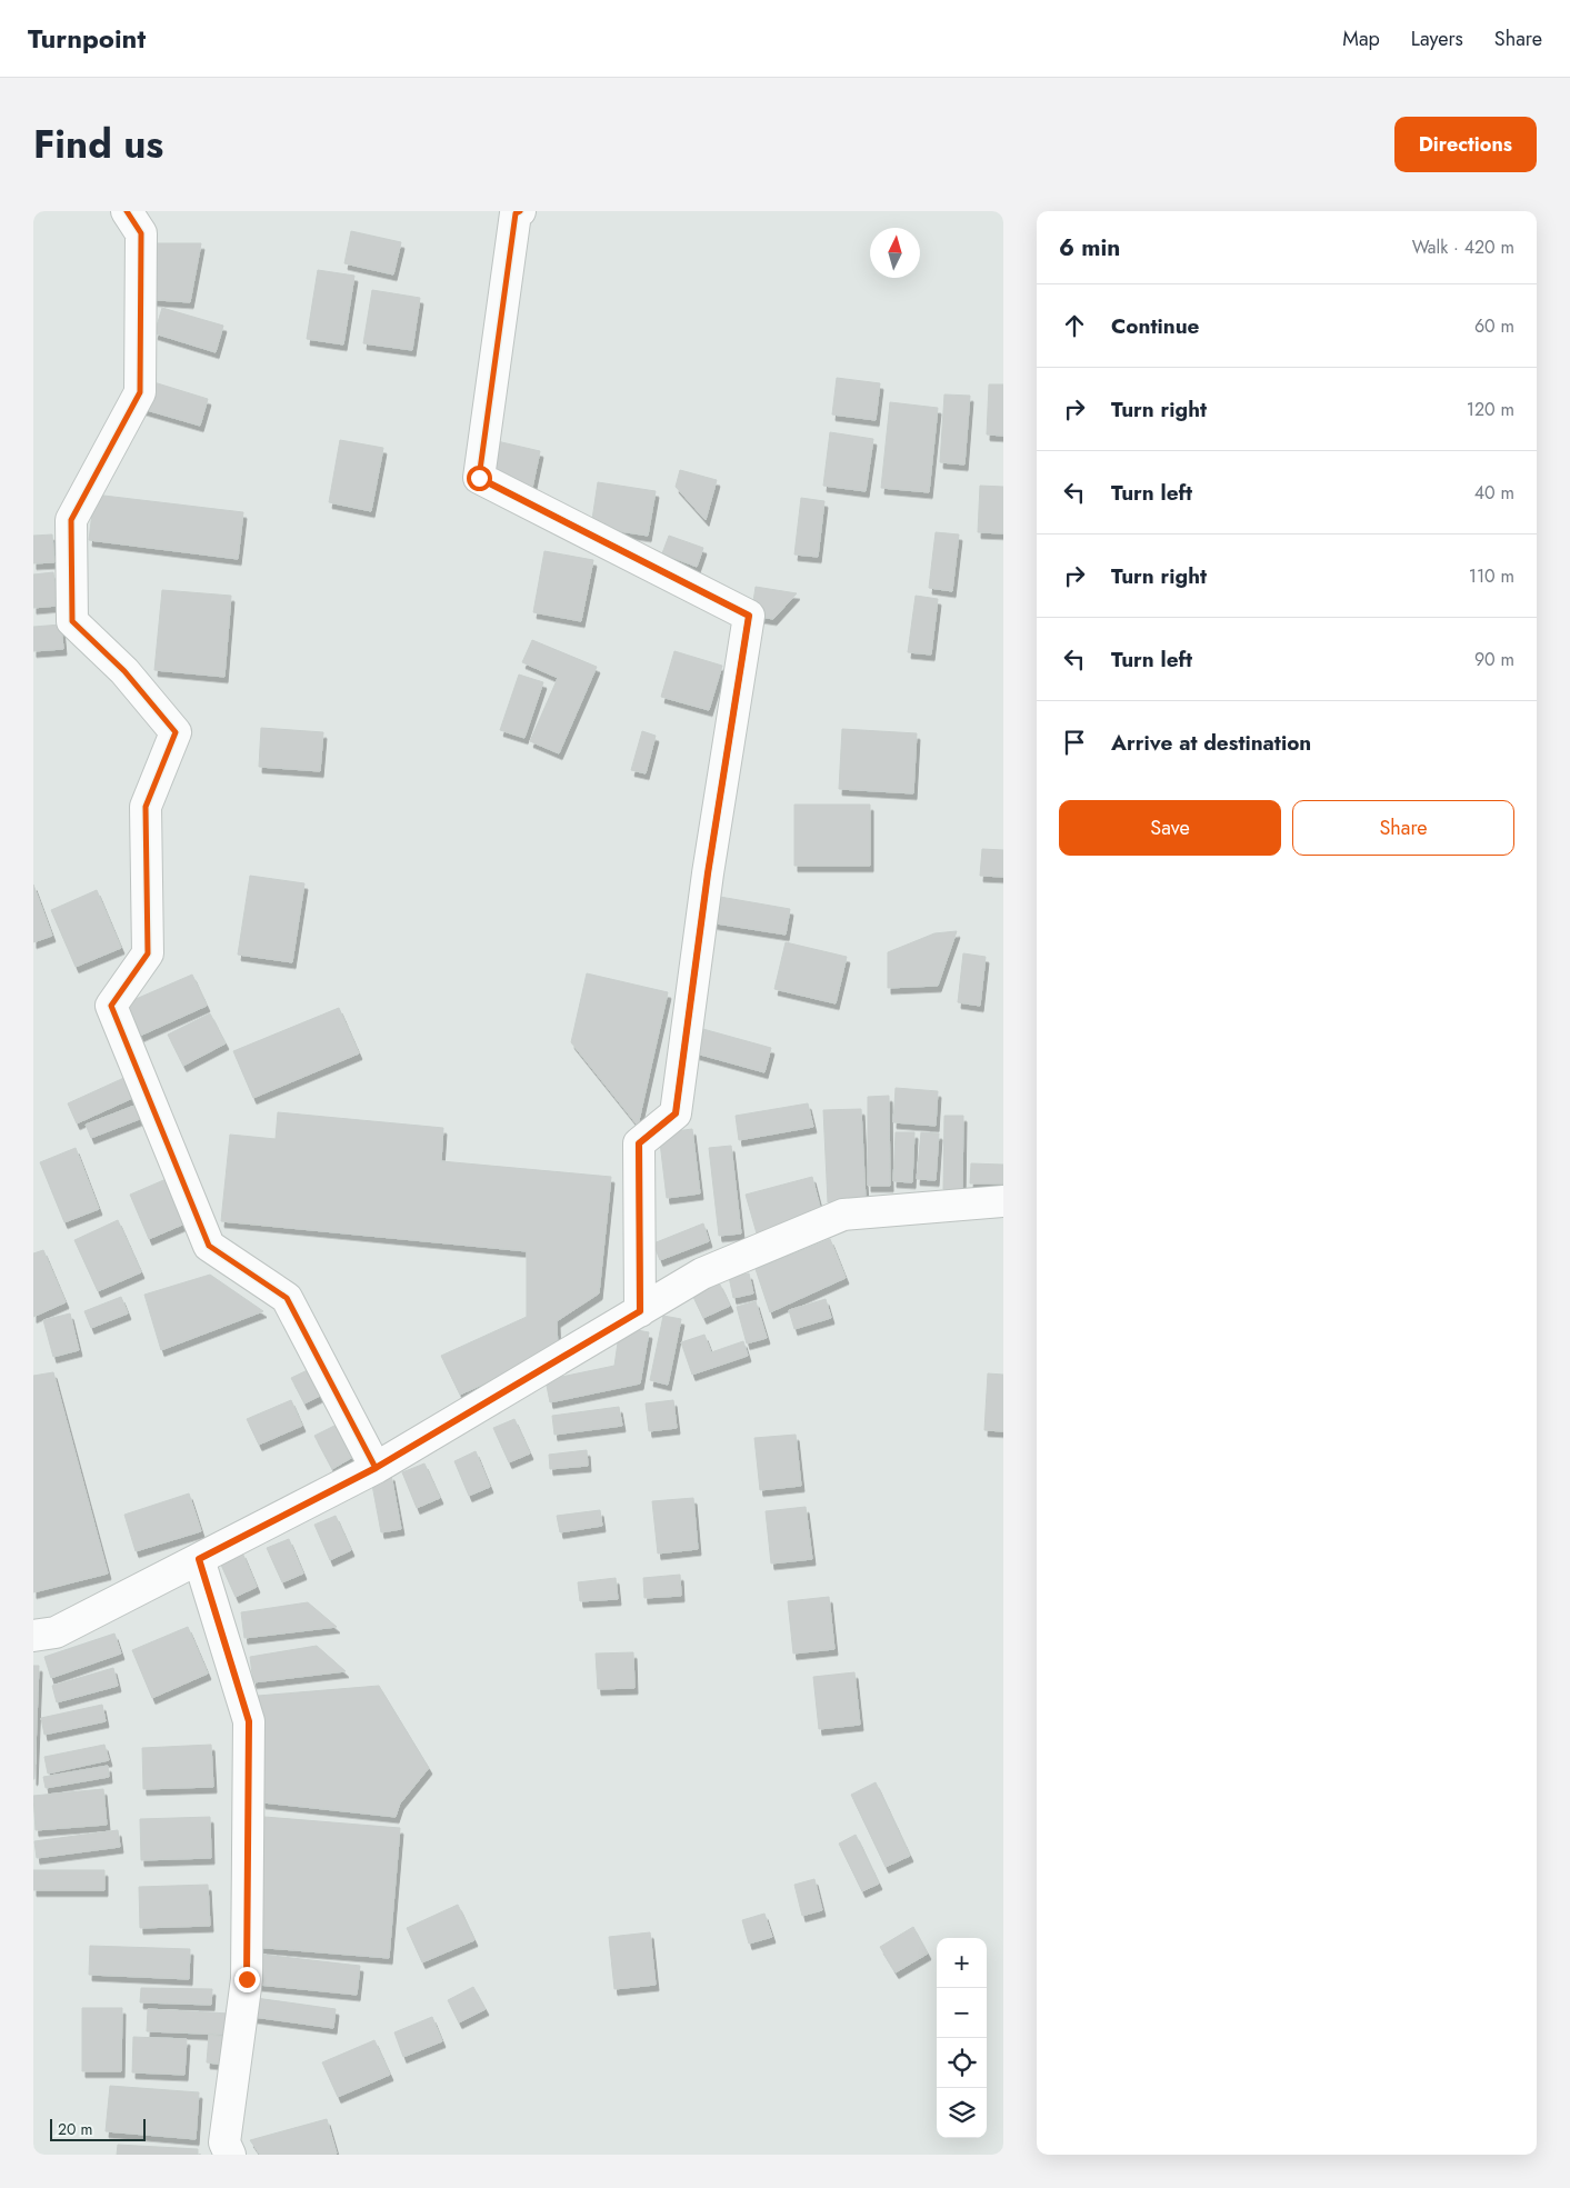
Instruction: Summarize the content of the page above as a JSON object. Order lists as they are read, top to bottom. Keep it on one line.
{"scale_bar":"20 m","north":"top","page":{"header":"Turnpoint","nav":["Map","Layers","Share"],"title":"Find us","buttons":["Directions",["Save","Share"]],"heading":["6 min","Walk · 420 m"],"list":[["Continue","60 m"],["Turn right","120 m"],["Turn left","40 m"],["Turn right","110 m"],["Turn left","90 m"],"Arrive at destination"],"map_buttons":["+","−"],"scale":"20 m"}}
